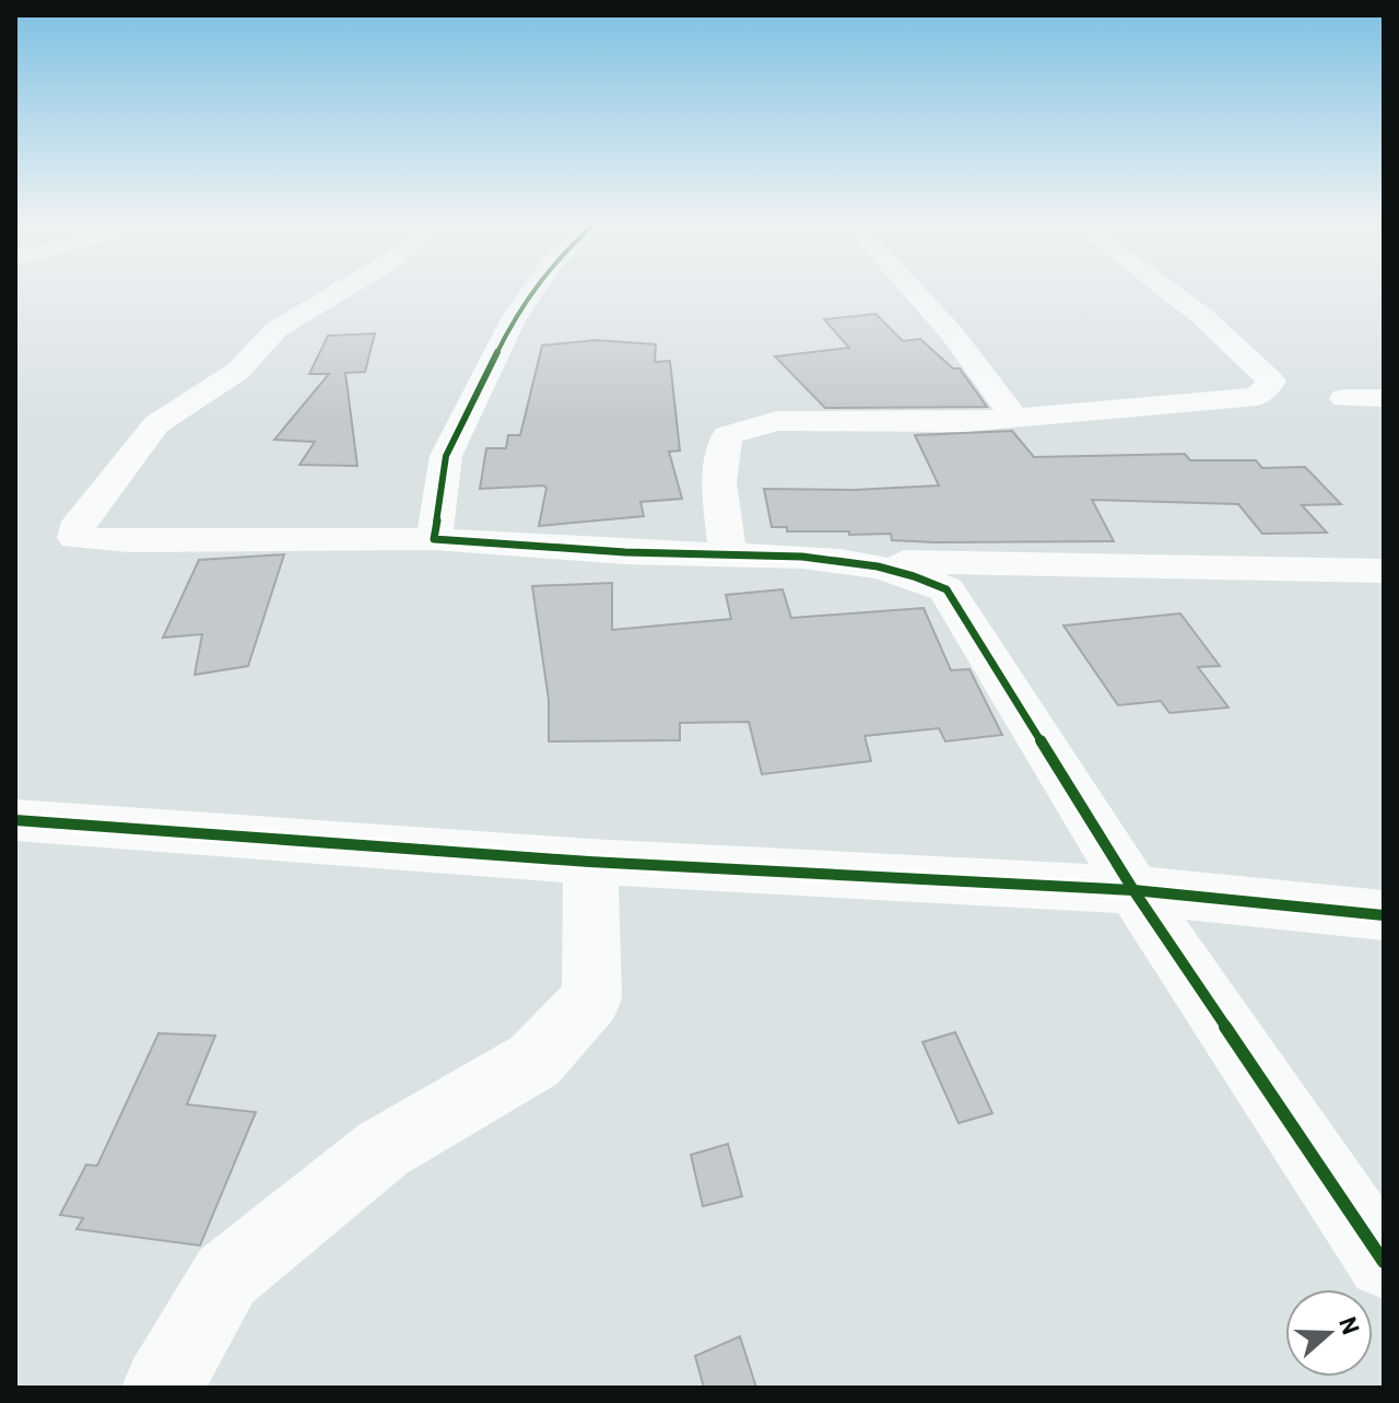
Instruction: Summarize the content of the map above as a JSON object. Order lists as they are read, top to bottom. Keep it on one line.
{"north":"right"}
